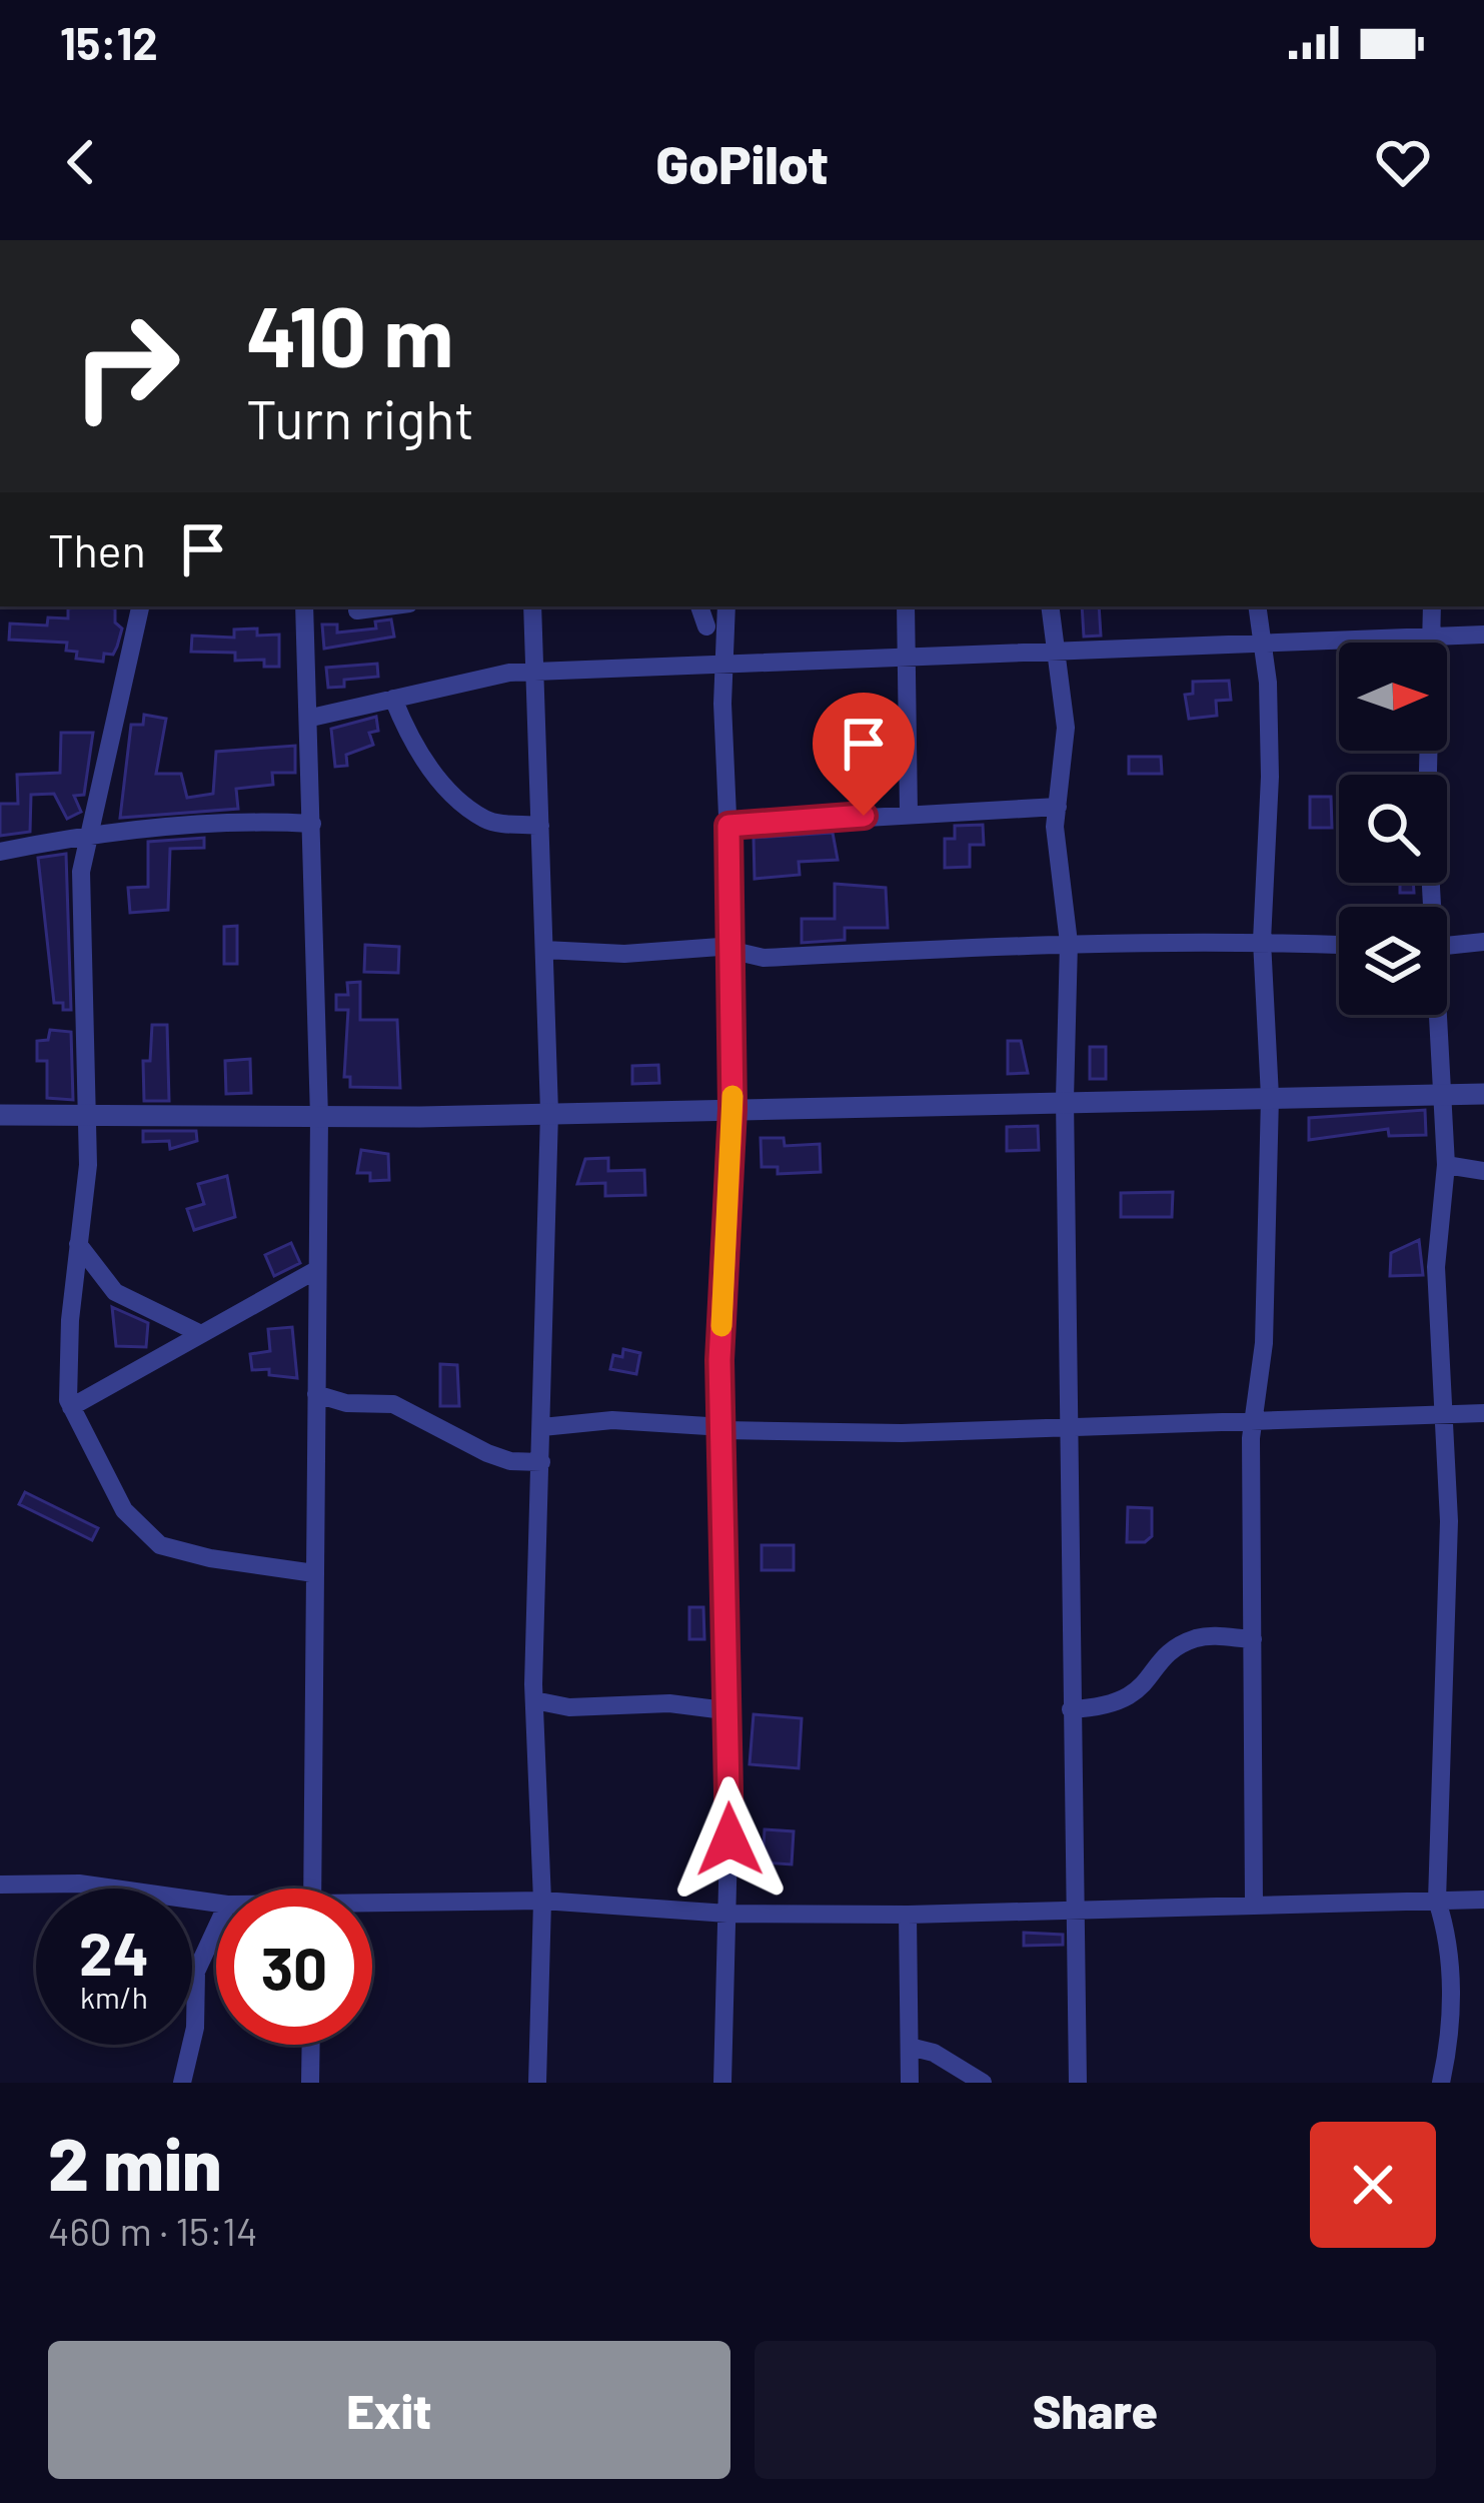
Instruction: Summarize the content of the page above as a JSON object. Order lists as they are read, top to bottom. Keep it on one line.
{"north":"right","page":{"status":"15:12","header":"GoPilot","turn":["410 m","Turn right"],"then":"Then","speed":"24 km/h","limit":"30","heading":["2 min","460 m · 15:14"],"buttons":["Exit","Share"]}}
